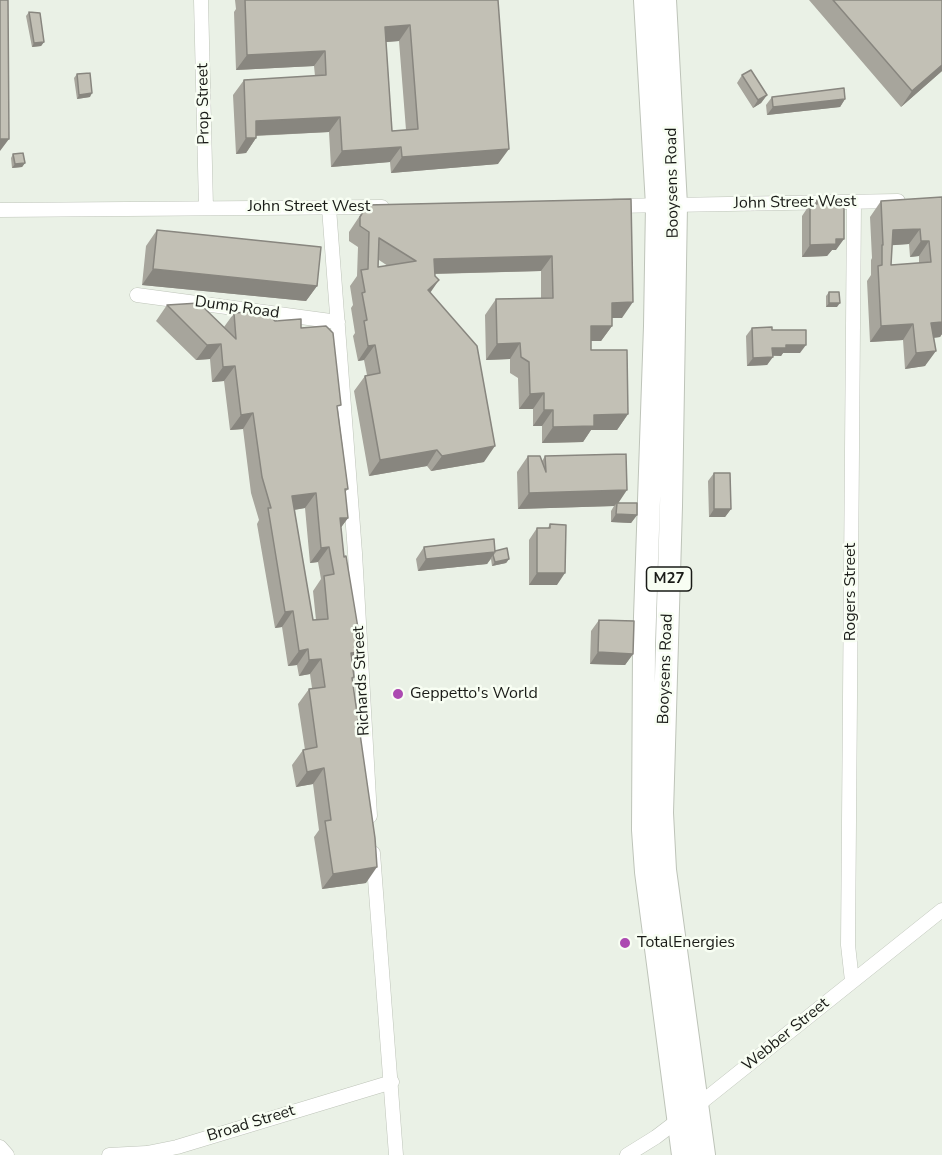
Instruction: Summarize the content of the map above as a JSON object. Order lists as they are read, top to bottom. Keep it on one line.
{"streets":{"main road":["Booysens Road","M27"],"street":["Prop Street","John Street West","Dump Road","Rogers Street","Richards Street","Webber Street","Broad Street"]},"crossings":[["Prop Street","John Street West"],["Booysens Road","John Street West"],["Booysens Road","Webber Street"],["John Street West","Rogers Street"],["John Street West","Richards Street"],["Dump Road","Richards Street"],["Rogers Street","Webber Street"],["Richards Street","Broad Street"]],"places":["Geppetto's World","TotalEnergies"]}
